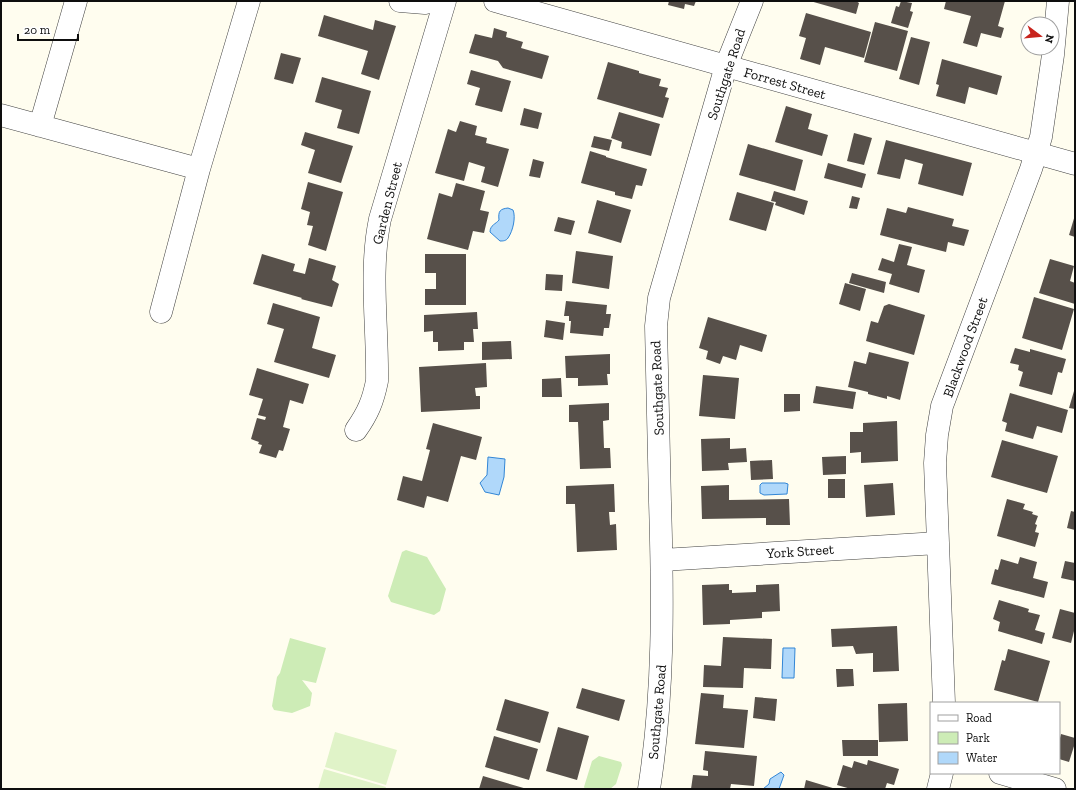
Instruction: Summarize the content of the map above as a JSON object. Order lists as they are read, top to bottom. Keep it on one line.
{"streets":{"street":["Southgate Road","Forrest Street","Garden Street","Blackwood Street","York Street"]},"crossings":[["Southgate Road","Forrest Street"],["Southgate Road","York Street"],["Forrest Street","Blackwood Street"],["Blackwood Street","York Street"]],"legend":["Road","Park","Water"],"scale_bar":"20 m","north":"right"}
